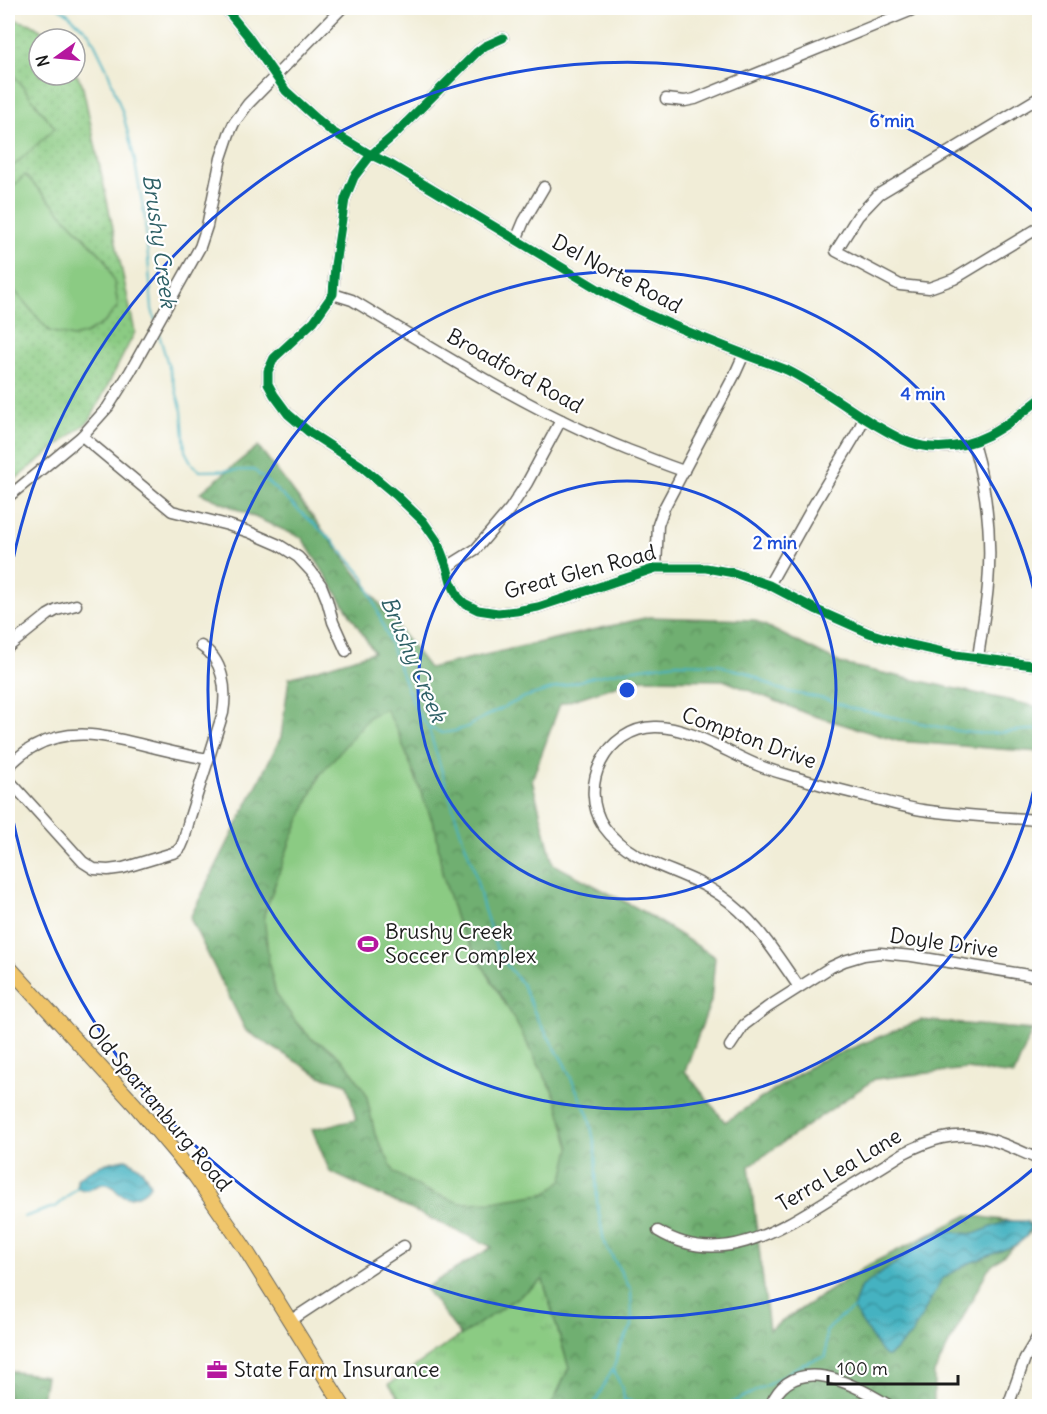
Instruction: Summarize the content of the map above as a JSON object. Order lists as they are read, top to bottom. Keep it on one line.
{"streets":{"main road":["Old Spartanburg Road"],"street":["Del Norte Road","Broadford Road","Great Glen Road","Compton Drive","Doyle Drive","Terra Lea Lane"]},"crossings":[["Broadford Road","Great Glen Road"],["Compton Drive","Doyle Drive"]],"water":["Brushy Creek"],"places":{"sports":["Brushy Creek Soccer Complex"],"office":["State Farm Insurance"]},"scale_bar":"100 m","north":"left","rings":["6 min","4 min","2 min"]}
